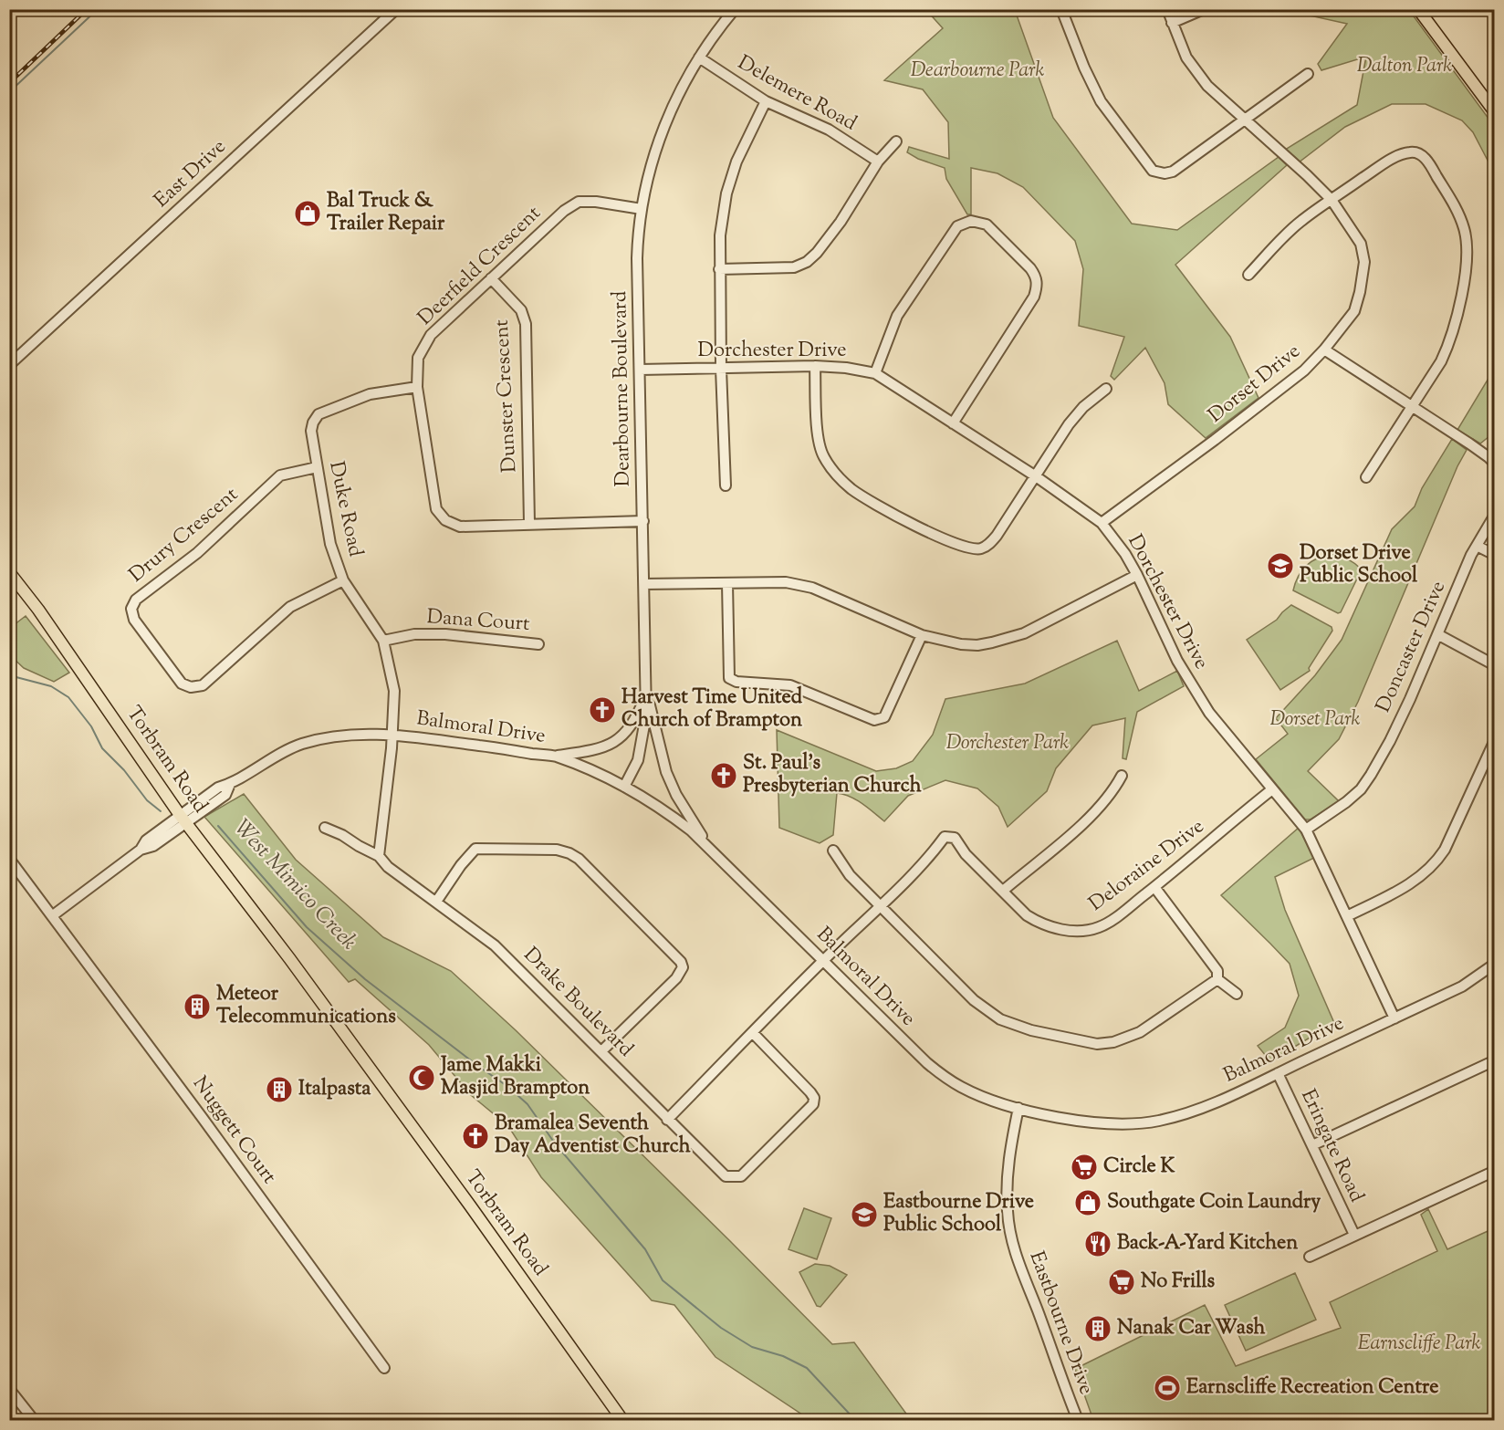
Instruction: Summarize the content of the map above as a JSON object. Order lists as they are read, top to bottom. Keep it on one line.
{"streets":{"main road":["Torbram Road"],"street":["Delemere Road","East Drive","Deerfield Crescent","Dorchester Drive","Dorset Drive","Dearbourne Boulevard","Dunster Crescent","Duke Road","Drury Crescent","Dana Court","Doncaster Drive","Balmoral Drive","Deloraine Drive","Drake Boulevard","Nuggett Court","Eringate Road","Eastbourne Drive"]},"crossings":[["Delemere Road","Dearbourne Boulevard"],["Deerfield Crescent","Dearbourne Boulevard"],["Deerfield Crescent","Dunster Crescent"],["Deerfield Crescent","Duke Road"],["Dorchester Drive","Dorset Drive"],["Dorchester Drive","Dearbourne Boulevard"],["Dorchester Drive","Doncaster Drive"],["Dorchester Drive","Balmoral Drive"],["Dorchester Drive","Deloraine Drive"],["Dearbourne Boulevard","Balmoral Drive"],["Duke Road","Drury Crescent"],["Duke Road","Dana Court"],["Duke Road","Balmoral Drive"],["Balmoral Drive","Torbram Road"],["Balmoral Drive","Deloraine Drive"],["Balmoral Drive","Nuggett Court"],["Balmoral Drive","Eringate Road"],["Balmoral Drive","Eastbourne Drive"]],"water":["West Mimico Creek"],"parks":["Dalton Park","Dearbourne Park","Dorset Park","Dorchester Park","Earnscliffe Park"],"places":{"shop":["Bal Truck & Trailer Repair","Southgate Coin Laundry"],"school or university":["Dorset Drive Public School","Eastbourne Drive Public School"],"church":["Harvest Time United Church of Brampton","St. Paul's Presbyterian Church","Bramalea Seventh Day Adventist Church"],"building":["Meteor Telecommunications","Italpasta","Nanak Car Wash"],"mosque":["Jame Makki Masjid Brampton"],"supermarket":["Circle K","No Frills"],"restaurant":["Back-A-Yard Kitchen"],"sports":["Earnscliffe Recreation Centre"]}}
